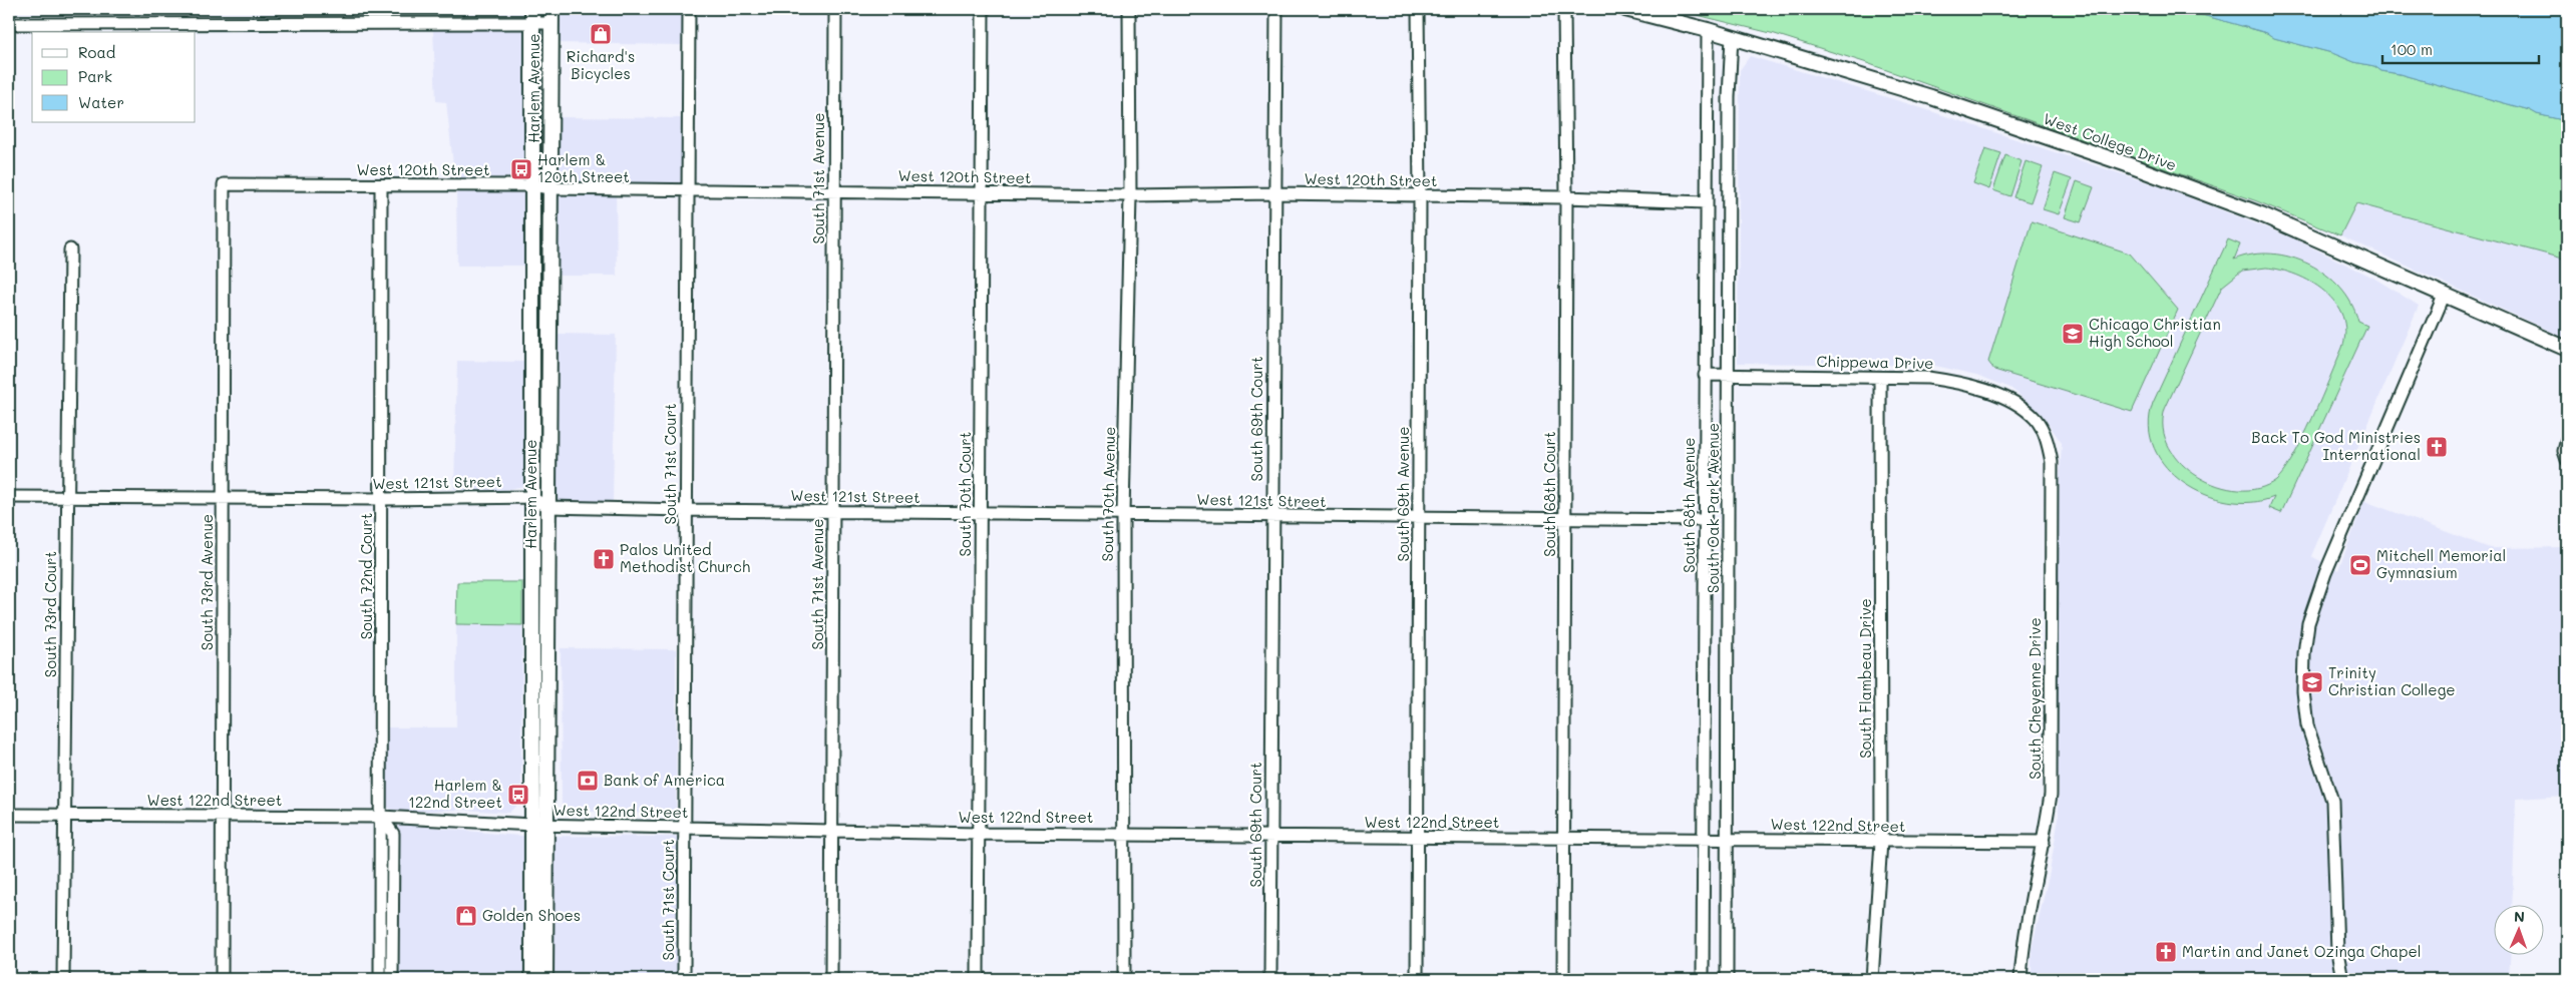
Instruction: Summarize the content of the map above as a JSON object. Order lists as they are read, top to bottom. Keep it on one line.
{"streets":{"main road":["Harlem Avenue","West College Drive"],"street":["West 120th Street","South 71st Avenue","Chippewa Drive","South 69th Court","South 71st Court","West 121st Street","South 70th Court","South 70th Avenue","South 69th Avenue","South 68th Court","South 68th Avenue","South Oak Park Avenue","South 72nd Court","South 73rd Avenue","South 73rd Court","South Flambeau Drive","South Cheyenne Drive","West 122nd Street"]},"crossings":[["Harlem Avenue","West 120th Street"],["Harlem Avenue","West 121st Street"],["Harlem Avenue","West 122nd Street"],["West College Drive","South 68th Avenue"],["West College Drive","South Oak Park Avenue"],["West 120th Street","South 71st Avenue"],["West 120th Street","South 69th Court"],["West 120th Street","South 71st Court"],["West 120th Street","South 70th Court"],["West 120th Street","South 70th Avenue"],["West 120th Street","South 69th Avenue"],["West 120th Street","South 68th Court"],["West 120th Street","South 68th Avenue"],["West 120th Street","South 72nd Court"],["West 120th Street","South 73rd Avenue"],["South 71st Avenue","West 121st Street"],["South 71st Avenue","West 122nd Street"],["Chippewa Drive","South 68th Avenue"],["Chippewa Drive","South Oak Park Avenue"],["Chippewa Drive","South Flambeau Drive"],["Chippewa Drive","South Cheyenne Drive"],["South 69th Court","West 121st Street"],["South 69th Court","West 122nd Street"],["South 71st Court","West 121st Street"],["South 71st Court","West 122nd Street"],["West 121st Street","South 70th Court"],["West 121st Street","South 70th Avenue"],["West 121st Street","South 69th Avenue"],["West 121st Street","South 68th Court"],["West 121st Street","South 68th Avenue"],["West 121st Street","South 72nd Court"],["West 121st Street","South 73rd Avenue"],["West 121st Street","South 73rd Court"],["South 70th Court","West 122nd Street"],["South 70th Avenue","West 122nd Street"],["South 69th Avenue","West 122nd Street"],["South 68th Court","West 122nd Street"],["South 68th Avenue","West 122nd Street"],["South Oak Park Avenue","West 122nd Street"],["South 72nd Court","West 122nd Street"],["South 73rd Avenue","West 122nd Street"],["South 73rd Court","West 122nd Street"],["South Flambeau Drive","West 122nd Street"],["South Cheyenne Drive","West 122nd Street"]],"places":{"shop":["Richard's Bicycles","Golden Shoes"],"bus stop":["Harlem & 120th Street","Harlem & 122nd Street"],"school or university":["Chicago Christian High School","Trinity Christian College"],"church":["Back To God Ministries International","Palos United Methodist Church","Martin and Janet Ozinga Chapel"],"sports":["Mitchell Memorial Gymnasium"],"bank":["Bank of America"]},"legend":["Road","Park","Water"],"scale_bar":"100 m","north":"top"}
